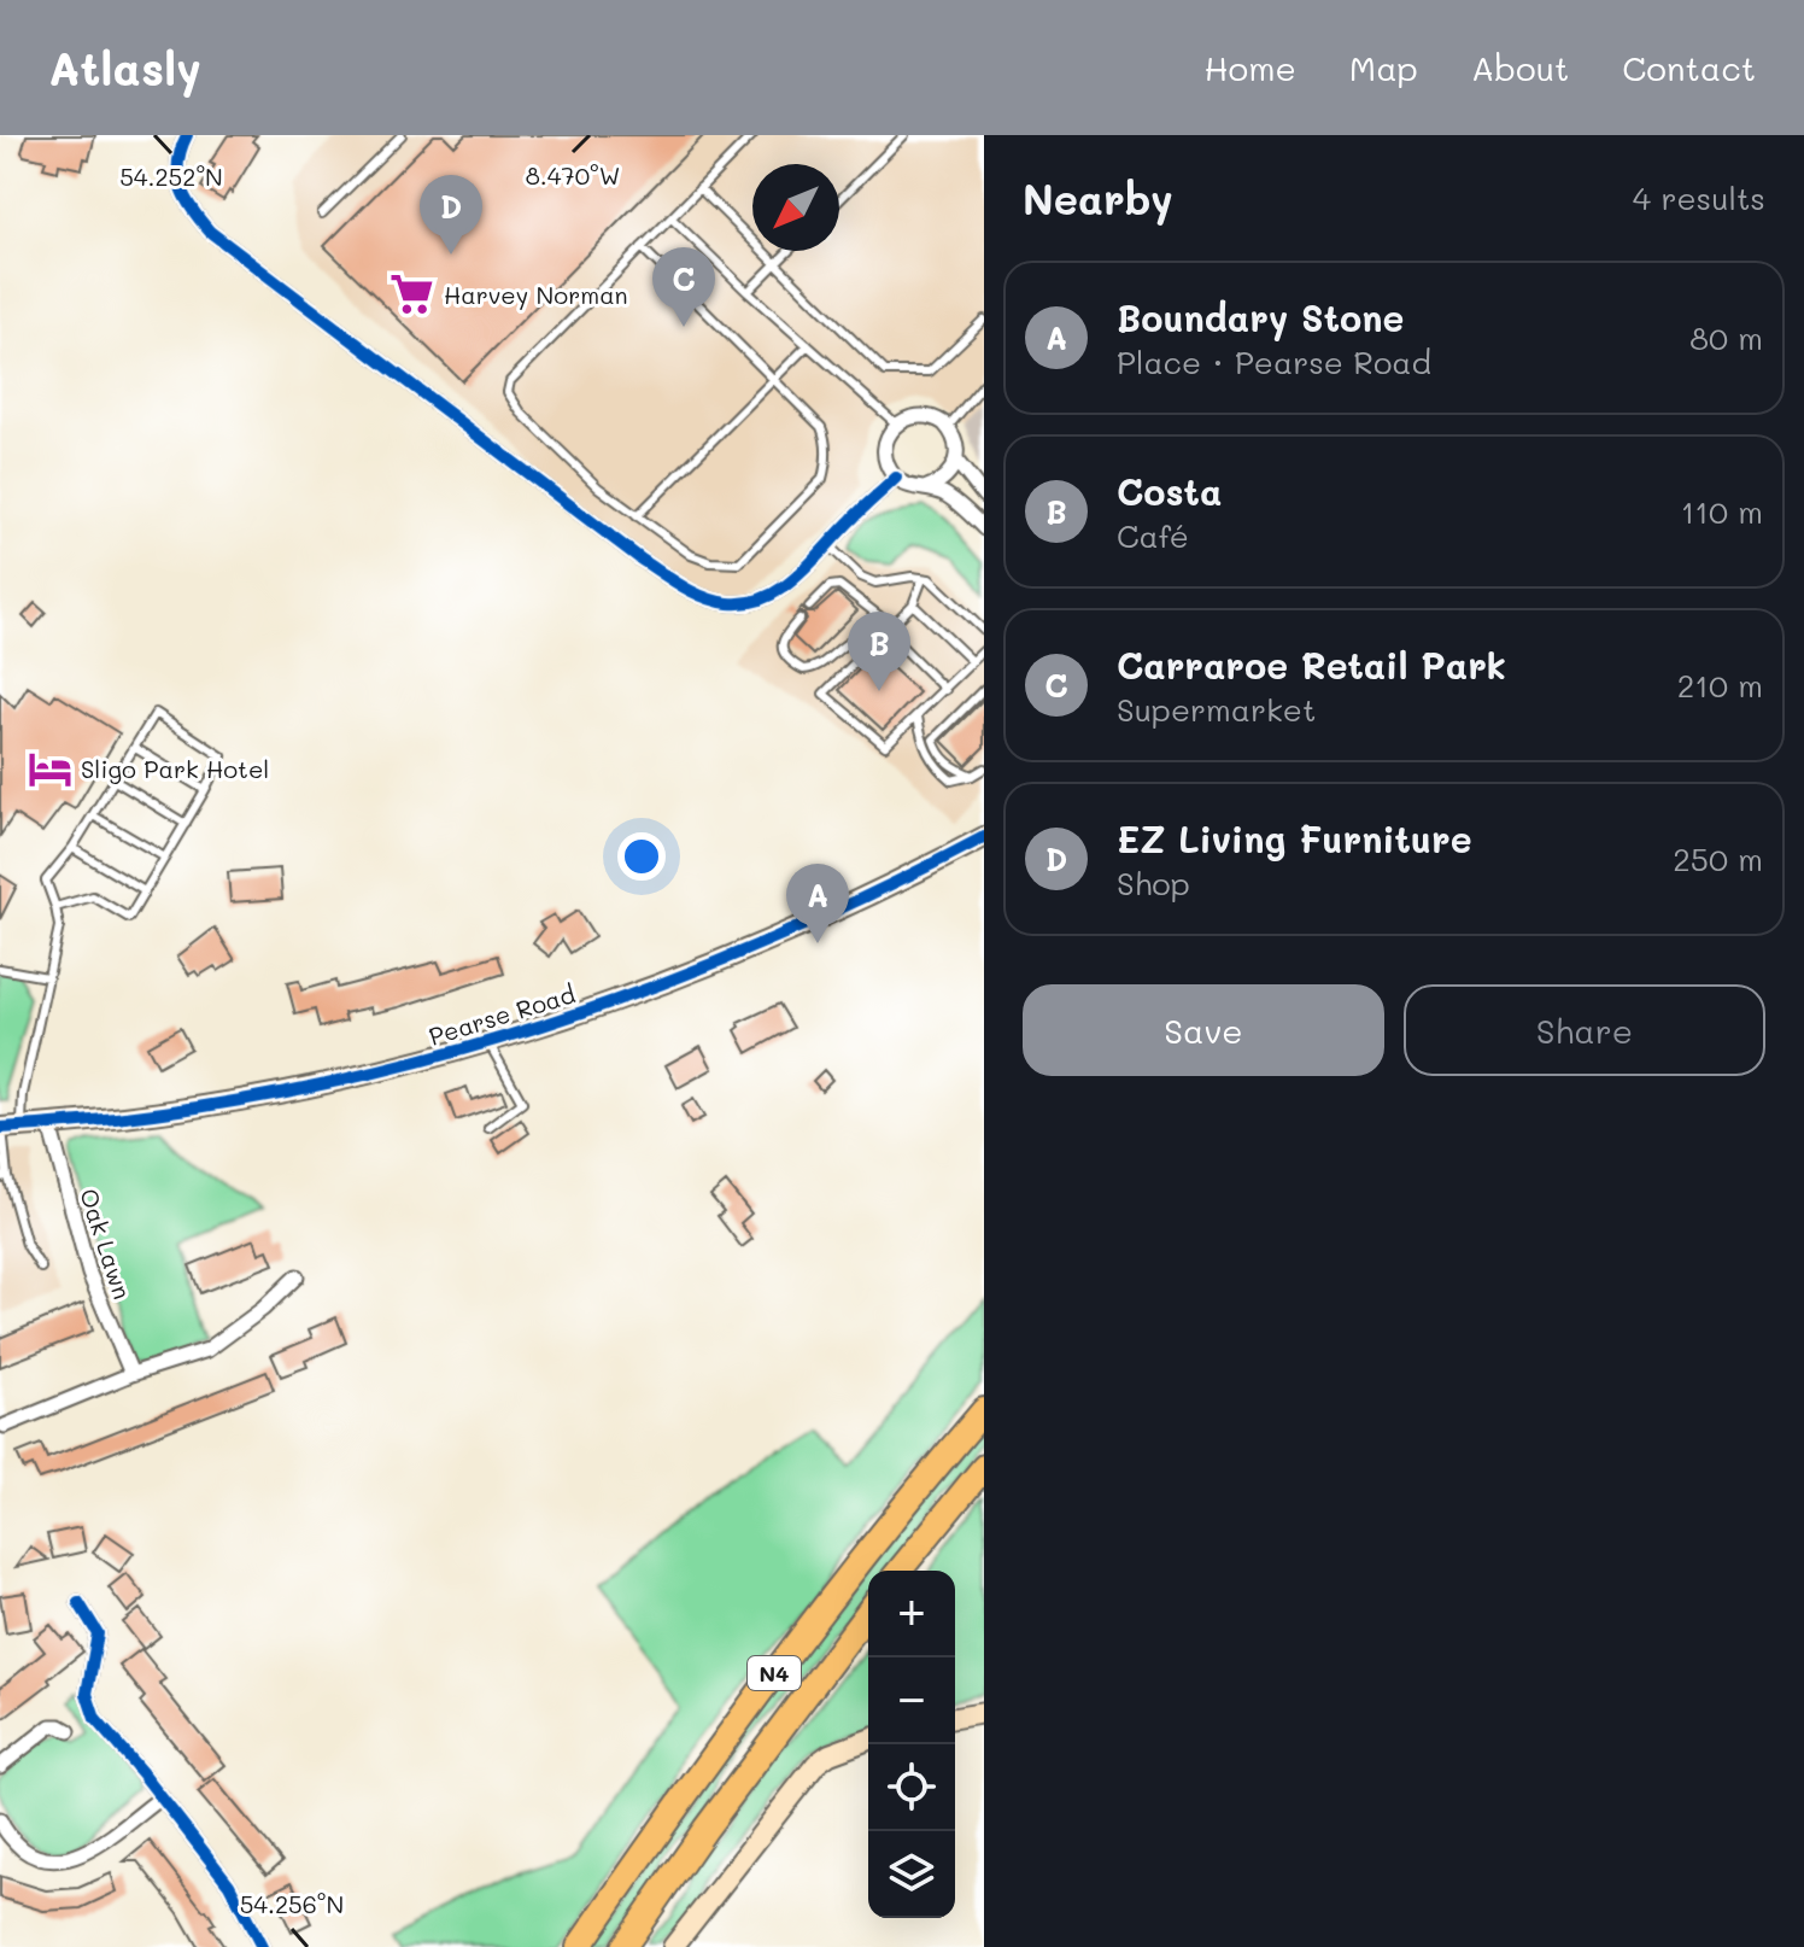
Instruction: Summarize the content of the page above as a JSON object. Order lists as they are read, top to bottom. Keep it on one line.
{"streets":{"highway":["N4"],"main road":["Pearse Road"],"street":["Oak Lawn"]},"crossings":[["Pearse Road","Oak Lawn"]],"places":{"supermarket":["Harvey Norman"],"hotel":["Sligo Park Hotel"]},"north":"bottom left","page":{"header":"Atlasly","nav":["Home","Map","About","Contact"],"heading":["Nearby","4 results"],"pins":["D","C","B","A"],"list":[{"mark":"A","name":"Boundary Stone","note":"Place · Pearse Road","value":"80 m"},{"mark":"B","name":"Costa","note":"Café","value":"110 m"},{"mark":"C","name":"Carraroe Retail Park","note":"Supermarket","value":"210 m"},{"mark":"D","name":"EZ Living Furniture","note":"Shop","value":"250 m"}],"buttons":["Save","Share"],"map_buttons":["+","−"]},"coordinates":["8.470°W","54.252°N","54.256°N"]}
